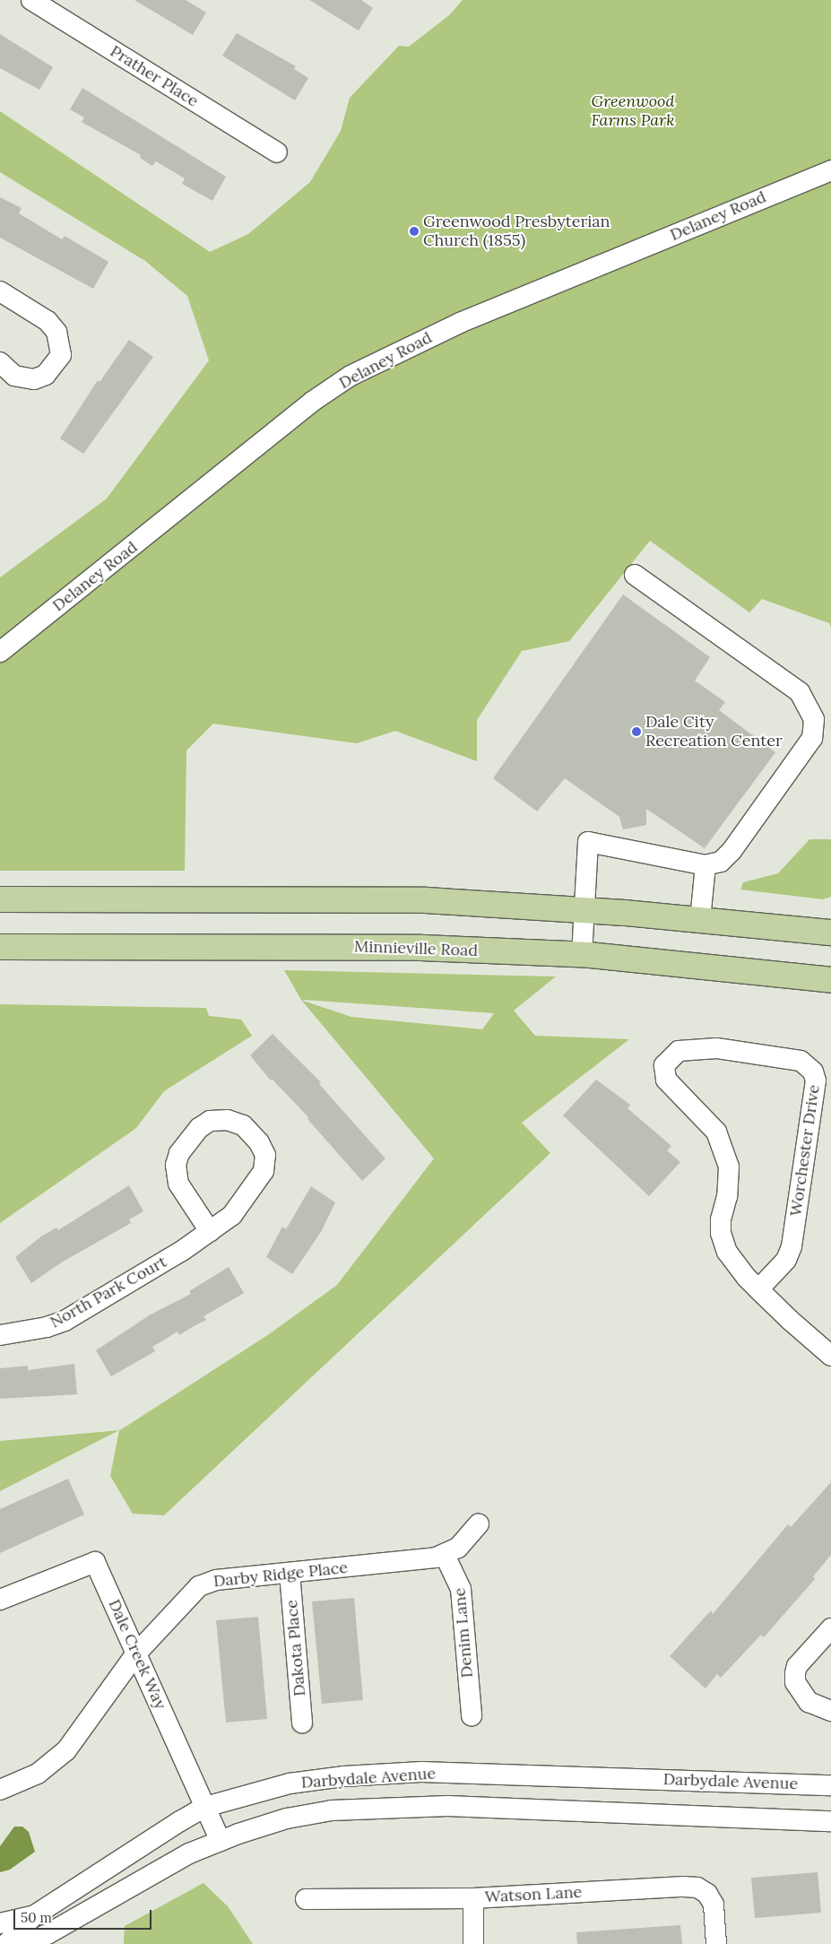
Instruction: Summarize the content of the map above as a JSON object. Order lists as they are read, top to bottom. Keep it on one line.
{"streets":{"main road":["Minnieville Road"],"street":["Prather Place","Delaney Road","Worchester Drive","North Park Court","Darby Ridge Place","Denim Lane","Dakota Place","Dale Creek Way","Darbydale Avenue","Watson Lane"]},"crossings":[["Darby Ridge Place","Denim Lane"],["Darby Ridge Place","Dakota Place"],["Darby Ridge Place","Dale Creek Way"],["Dale Creek Way","Darbydale Avenue"]],"parks":["Greenwood Farms Park"],"places":["Greenwood Presbyterian Church (1855)","Dale City Recreation Center"],"scale_bar":"50 m"}
